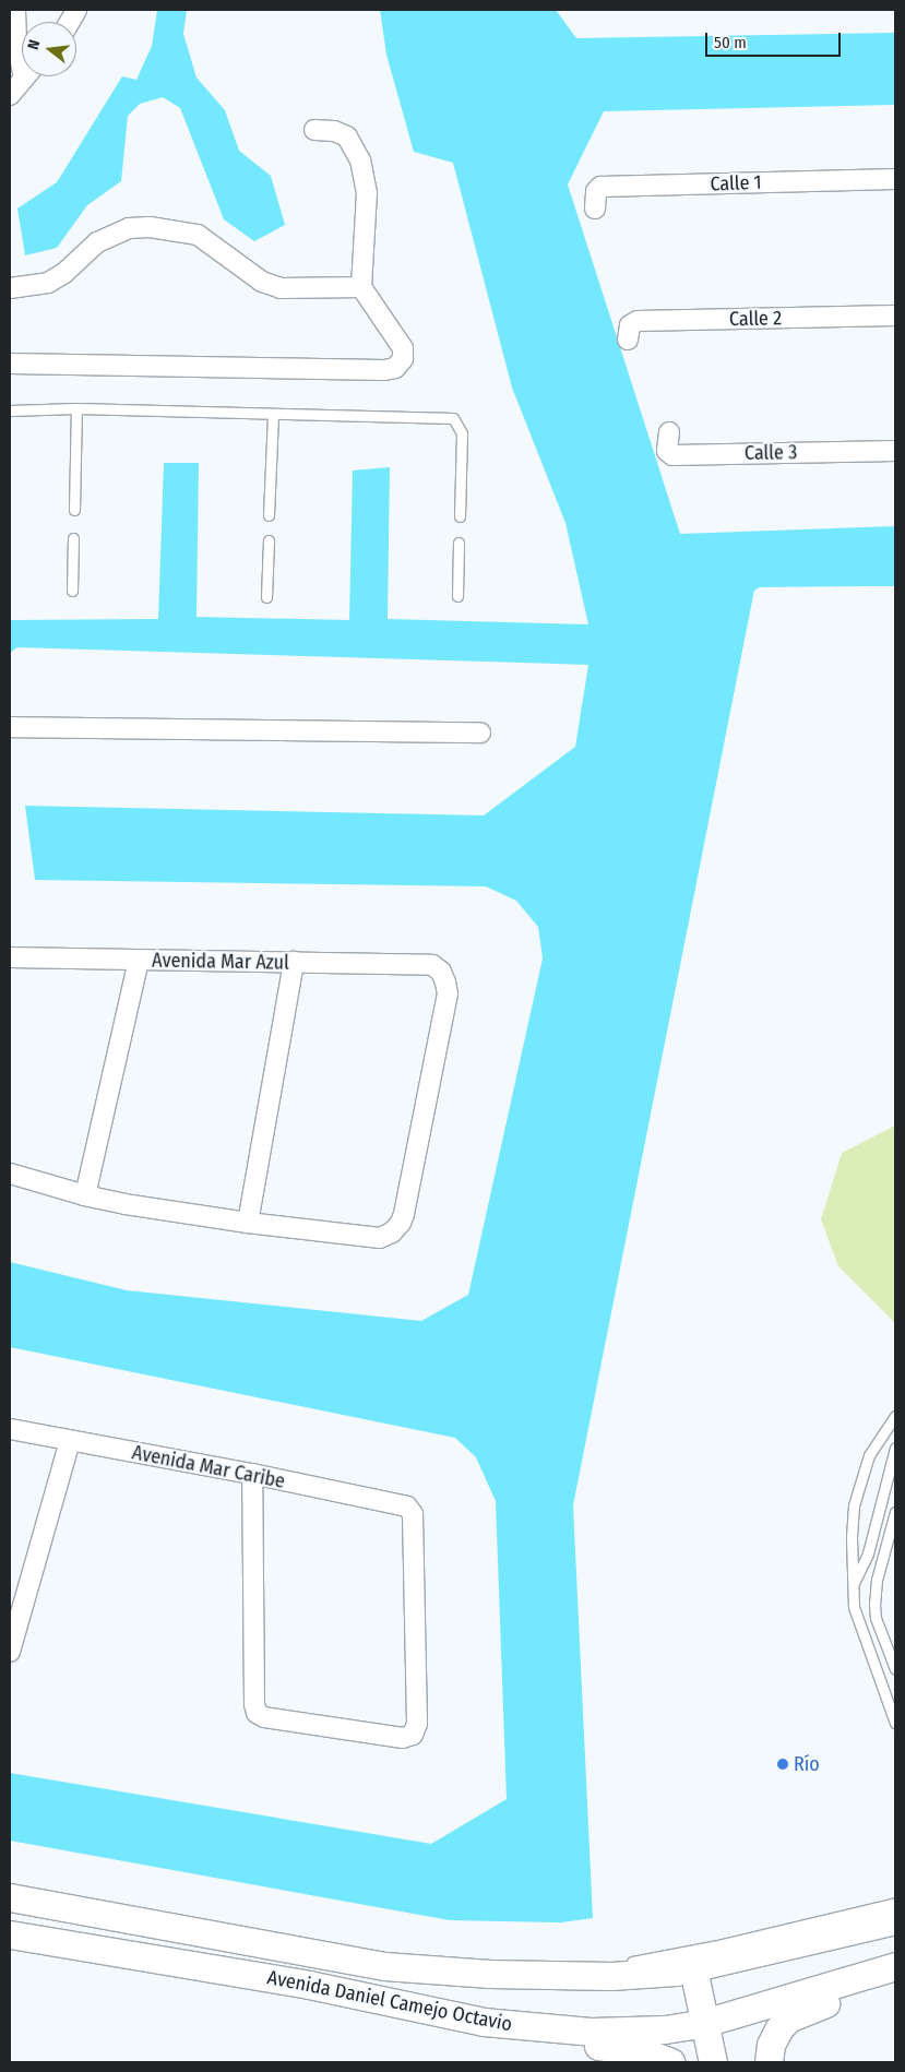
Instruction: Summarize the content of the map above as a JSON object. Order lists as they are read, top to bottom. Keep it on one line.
{"streets":{"street":["Calle 1","Calle 2","Calle 3","Avenida Mar Azul","Avenida Mar Caribe","Avenida Daniel Camejo Octavio"]},"places":["Río"],"scale_bar":"50 m","north":"left"}
